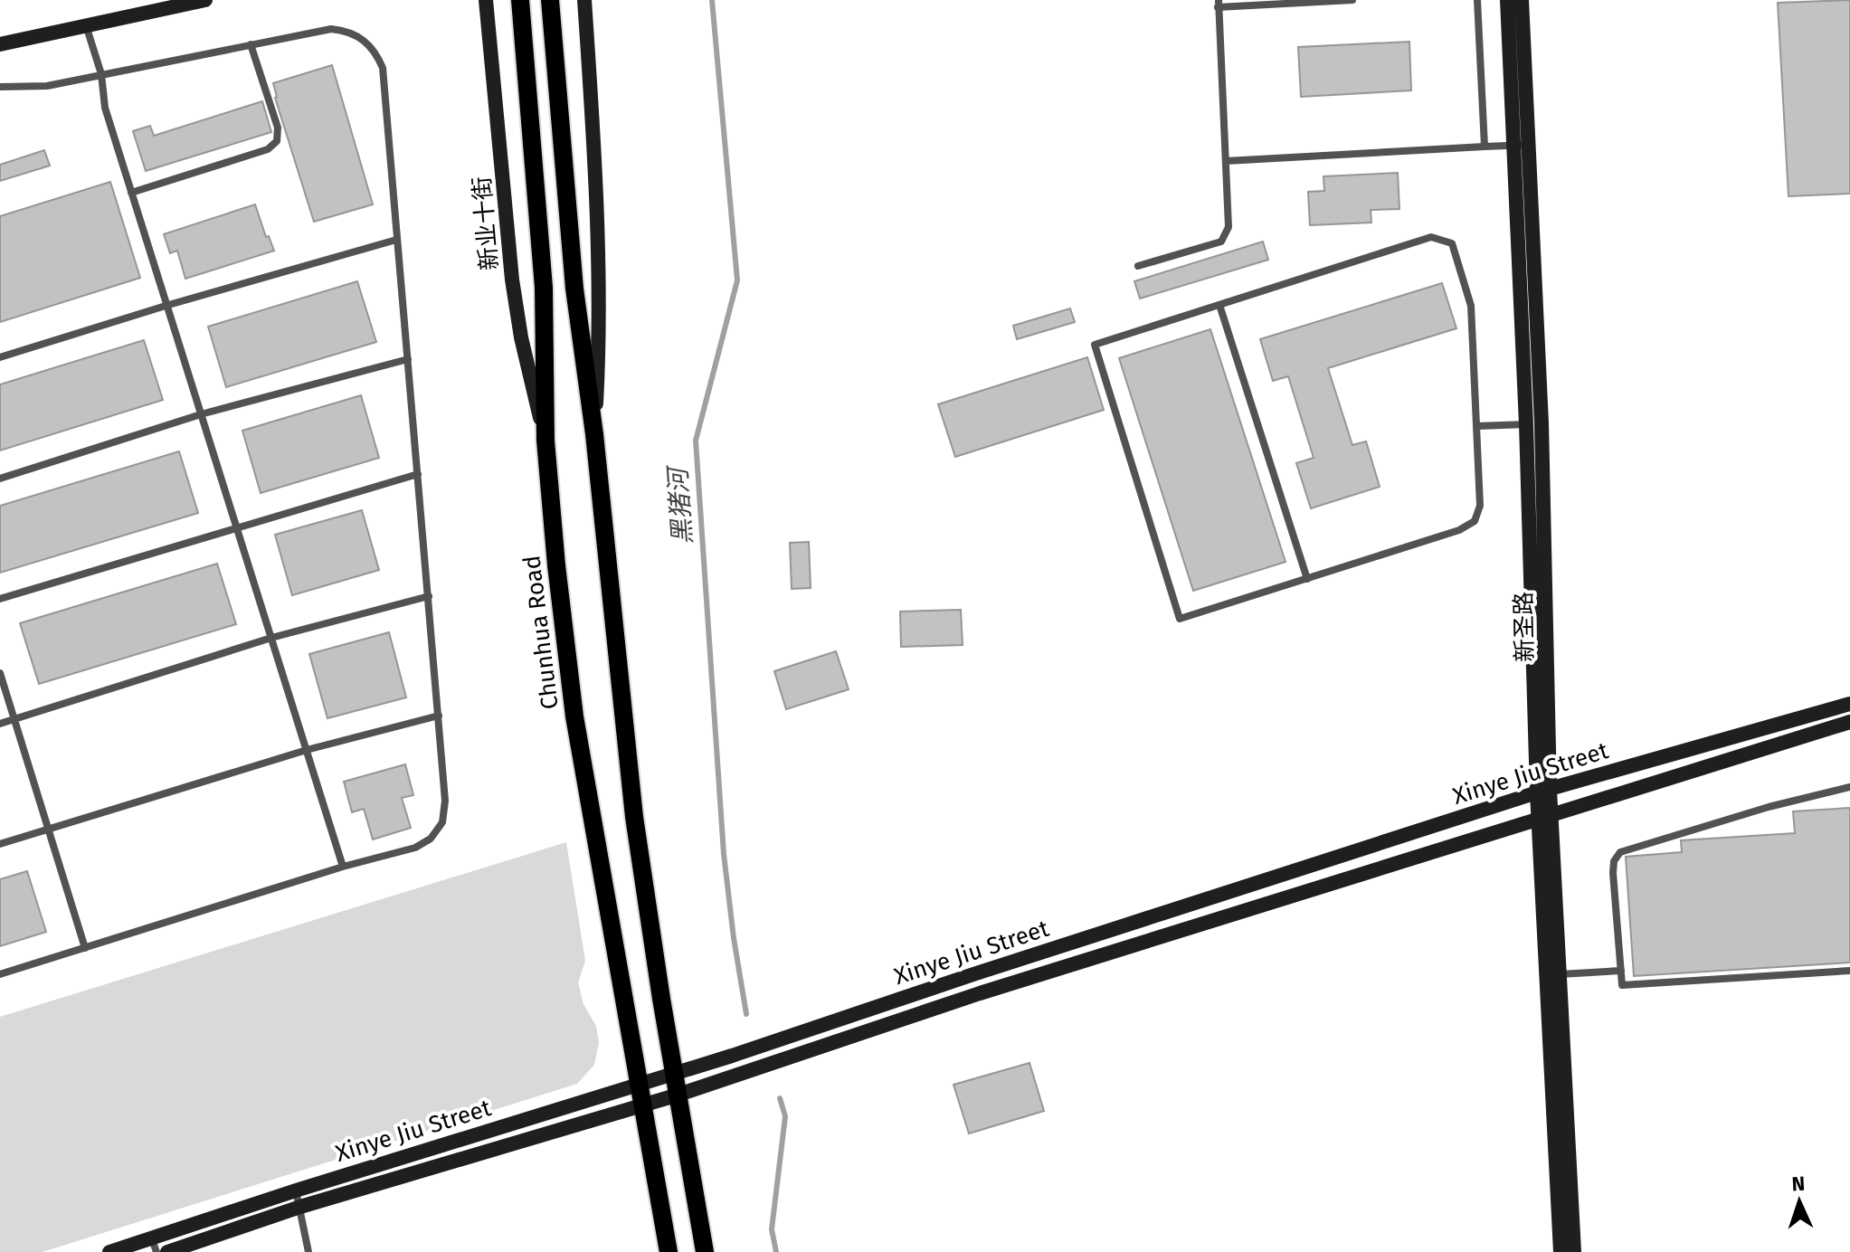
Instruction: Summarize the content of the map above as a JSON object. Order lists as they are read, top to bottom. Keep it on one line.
{"streets":{"main road":["Chunhua Road"],"street":["新业十街","新圣路","Xinye Jiu Street"]},"crossings":[["新业十街","Chunhua Road"],["新圣路","Xinye Jiu Street"],["Chunhua Road","Xinye Jiu Street"]],"water":["黑猪河"],"north":"top"}
